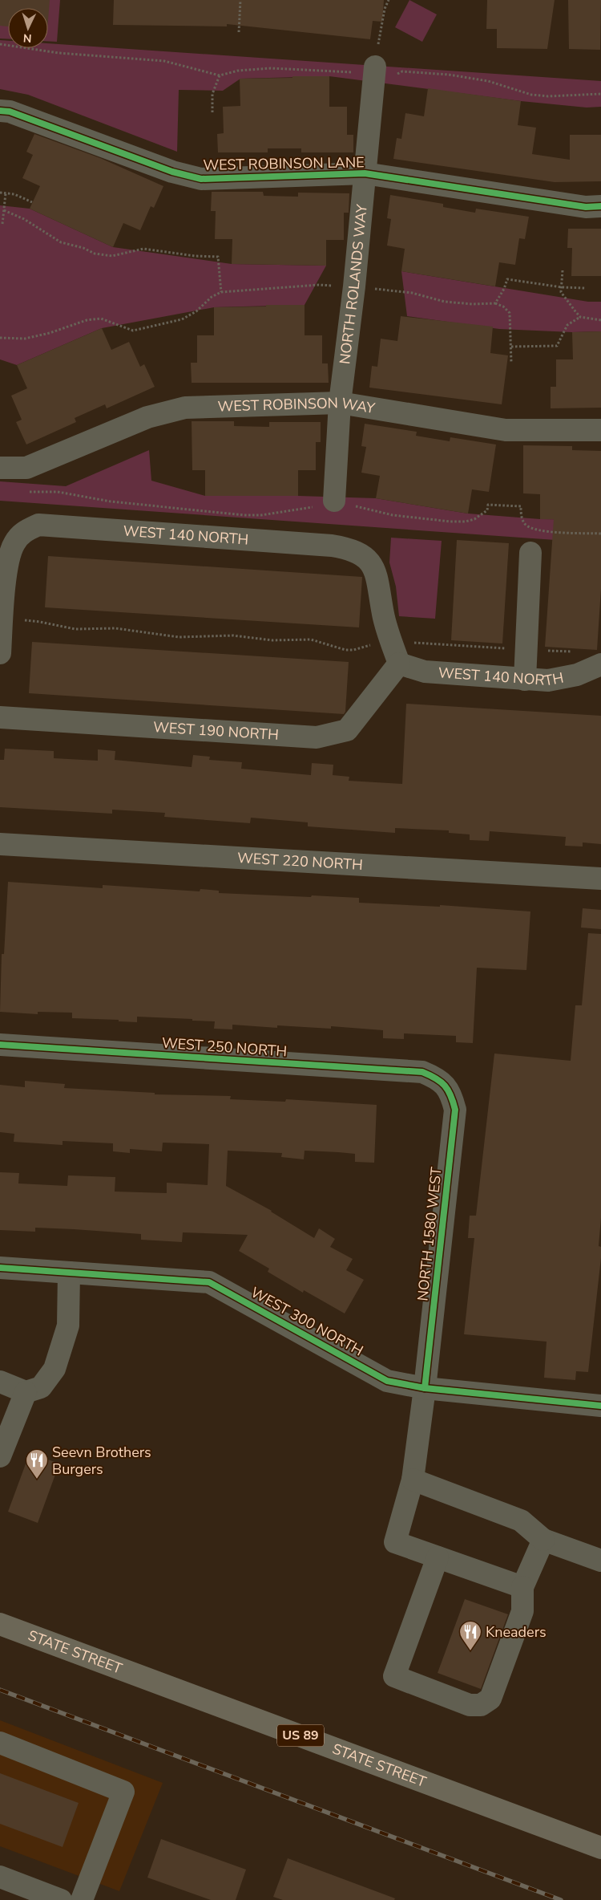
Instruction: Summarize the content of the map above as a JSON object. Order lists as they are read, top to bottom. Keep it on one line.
{"streets":{"main road":["STATE STREET","US 89"],"street":["WEST ROBINSON LANE","NORTH ROLANDS WAY","WEST ROBINSON WAY","WEST 140 NORTH","WEST 190 NORTH","WEST 220 NORTH","WEST 250 NORTH","NORTH 1580 WEST","WEST 300 NORTH"]},"crossings":[["WEST ROBINSON LANE","NORTH ROLANDS WAY"],["NORTH ROLANDS WAY","WEST ROBINSON WAY"],["WEST 140 NORTH","WEST 190 NORTH"],["WEST 250 NORTH","NORTH 1580 WEST"],["NORTH 1580 WEST","WEST 300 NORTH"]],"places":{"restaurant":["Seevn Brothers Burgers","Kneaders"]},"north":"bottom"}
